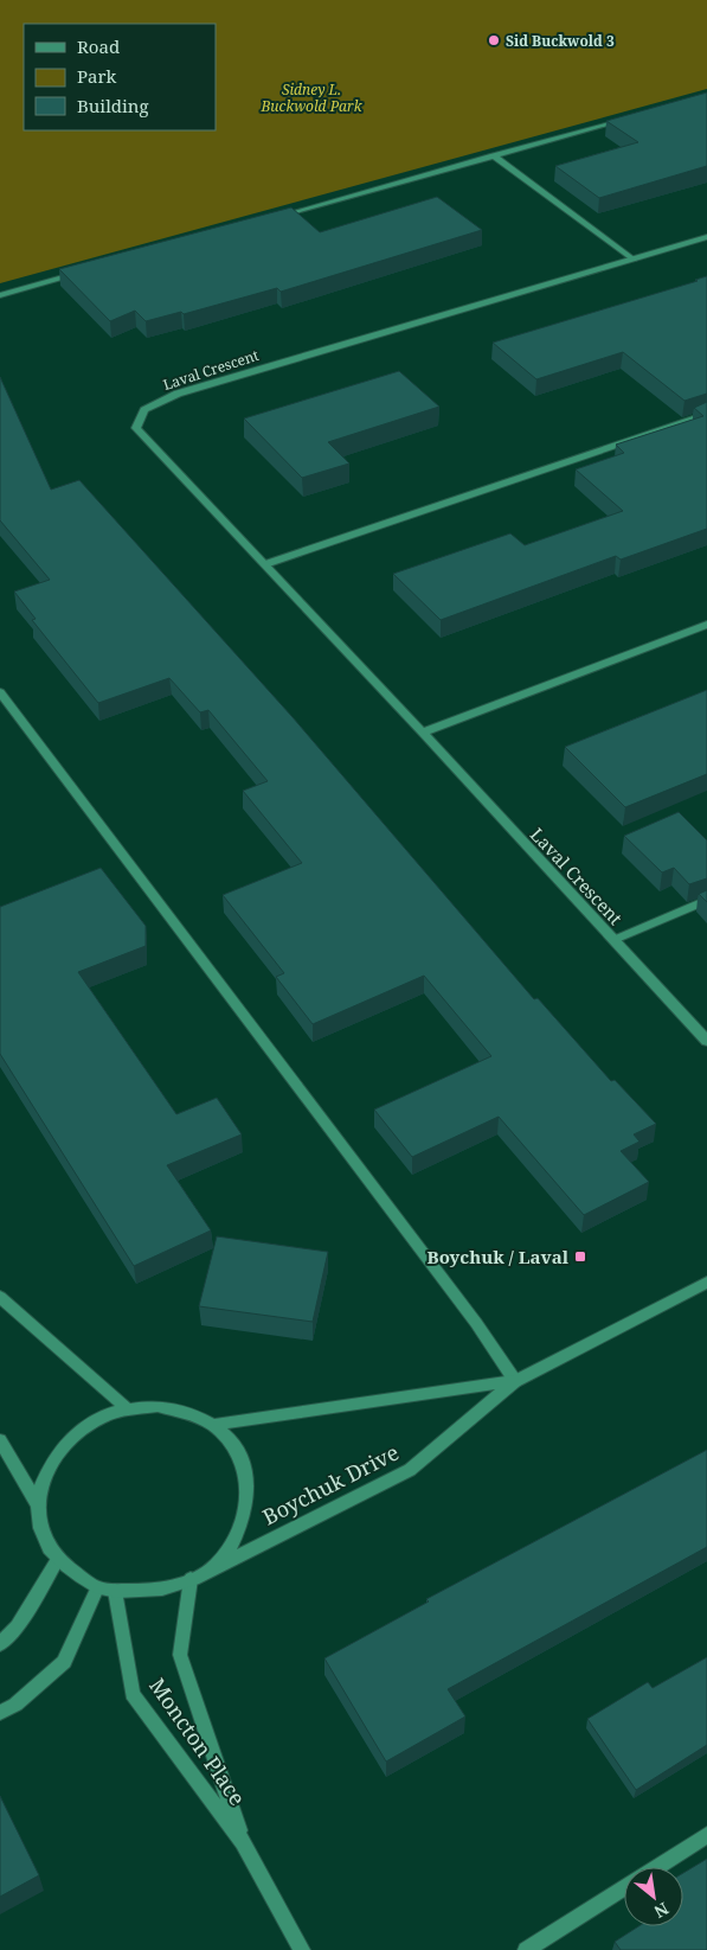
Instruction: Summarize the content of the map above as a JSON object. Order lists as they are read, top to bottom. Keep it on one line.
{"streets":{"street":["Laval Crescent","Boychuk Drive","Moncton Place"]},"crossings":[["Boychuk Drive","Moncton Place"]],"parks":["Sidney L. Buckwold Park"],"places":{"other":["Sid Buckwold 3"],"transit":["Boychuk / Laval"]},"legend":["Road","Park","Building"],"north":"bottom right"}
